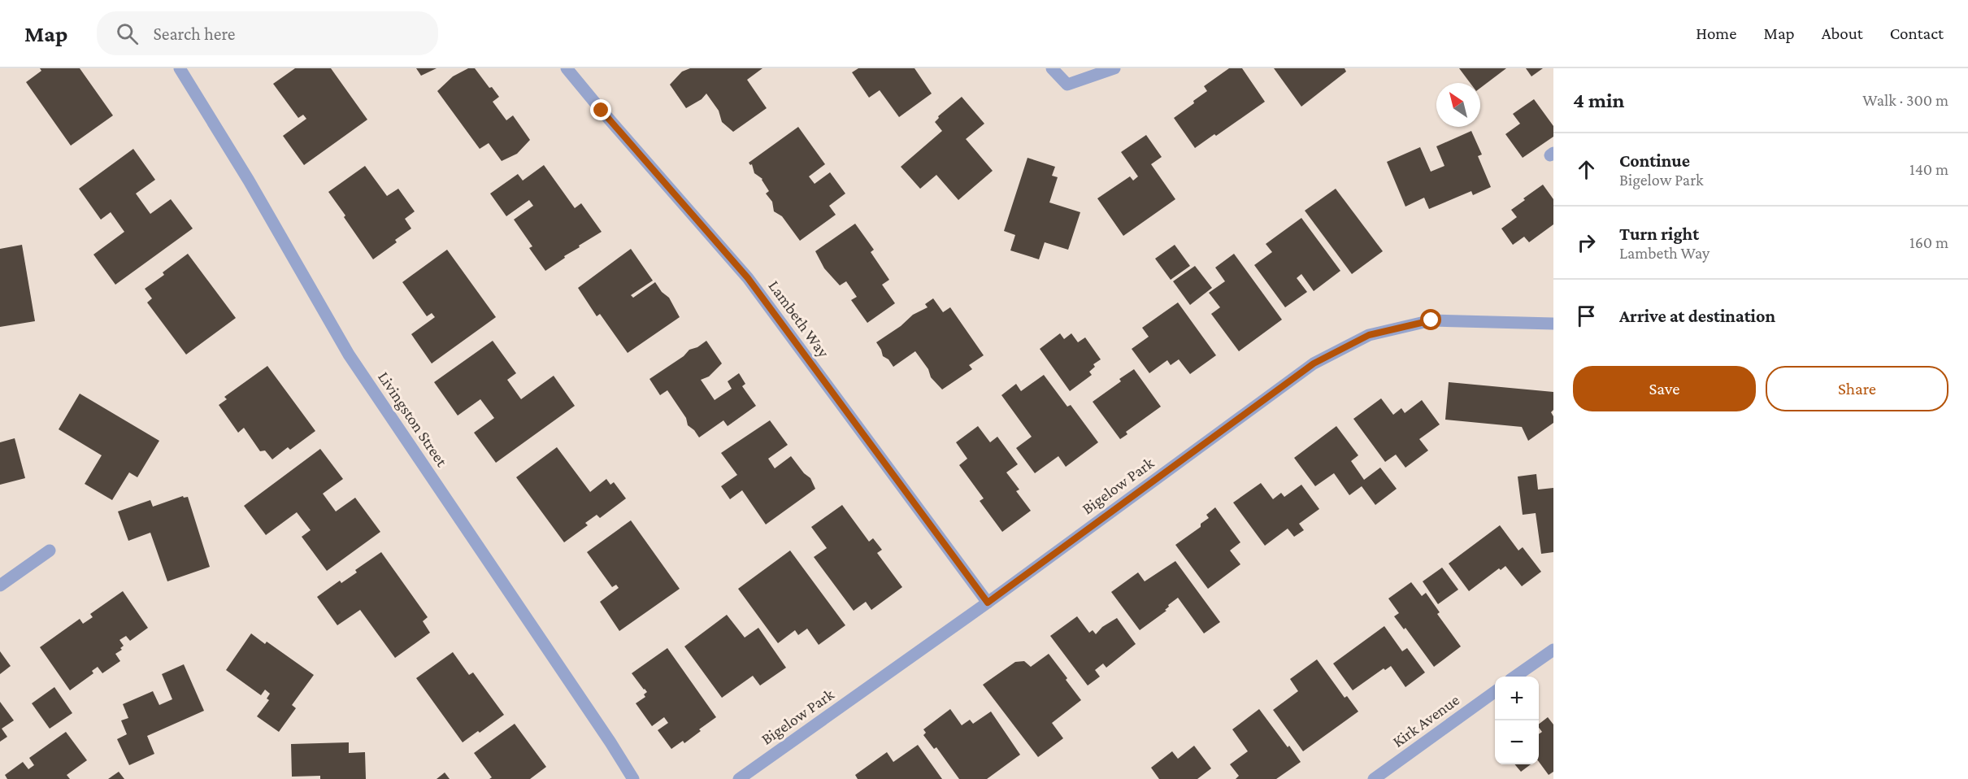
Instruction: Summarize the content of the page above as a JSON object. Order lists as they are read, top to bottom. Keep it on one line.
{"streets":{"street":["Lambeth Way","Livingston Street","Bigelow Park","Kirk Avenue"]},"crossings":[["Lambeth Way","Bigelow Park"]],"north":"top left","page":{"header":"Map","search":"Search here","nav":["Home","Map","About","Contact"],"heading":["4 min","Walk · 300 m"],"list":[["Continue","Bigelow Park","140 m"],["Turn right","Lambeth Way","160 m"],"Arrive at destination"],"buttons":["Save","Share"],"map_buttons":["+","−"]}}
